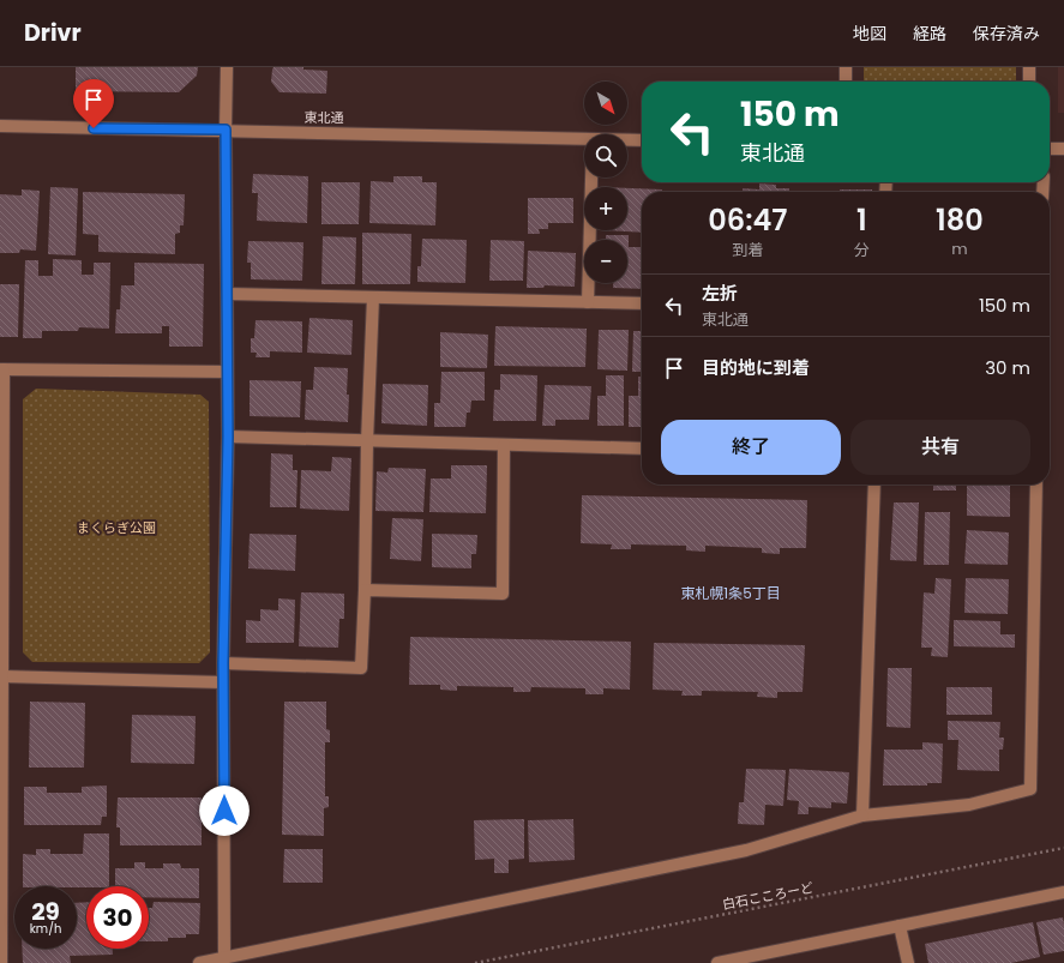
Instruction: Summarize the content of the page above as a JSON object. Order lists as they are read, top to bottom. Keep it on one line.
{"streets":{"street":["東北通"],"path":["白石こころーど"]},"districts":["東札幌1条5丁目"],"parks":["まくらぎ公園"],"north":"bottom right","page":{"header":"Drivr","nav":["地図","経路","保存済み"],"map_buttons":["+","−"],"turn":["150 m","東北通"],"eta":["06:47","到着","1","分","180","m"],"list":[{"name":"左折","note":"東北通","value":"150 m"},{"name":"目的地に到着","value":"30 m"}],"buttons":["終了","共有"],"speed":"29 km/h","limit":"30"}}
